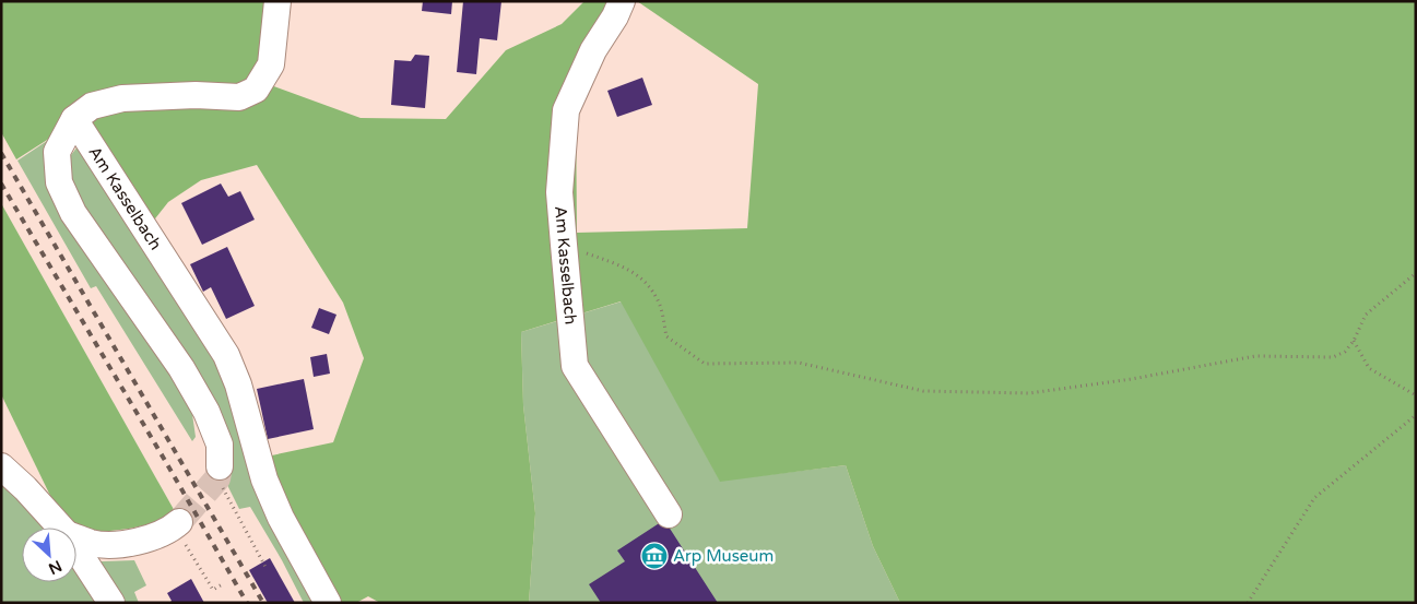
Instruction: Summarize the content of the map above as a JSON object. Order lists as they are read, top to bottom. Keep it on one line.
{"streets":{"lane":["Am Kasselbach"]},"places":{"museum":["Arp Museum"]},"north":"bottom right"}
